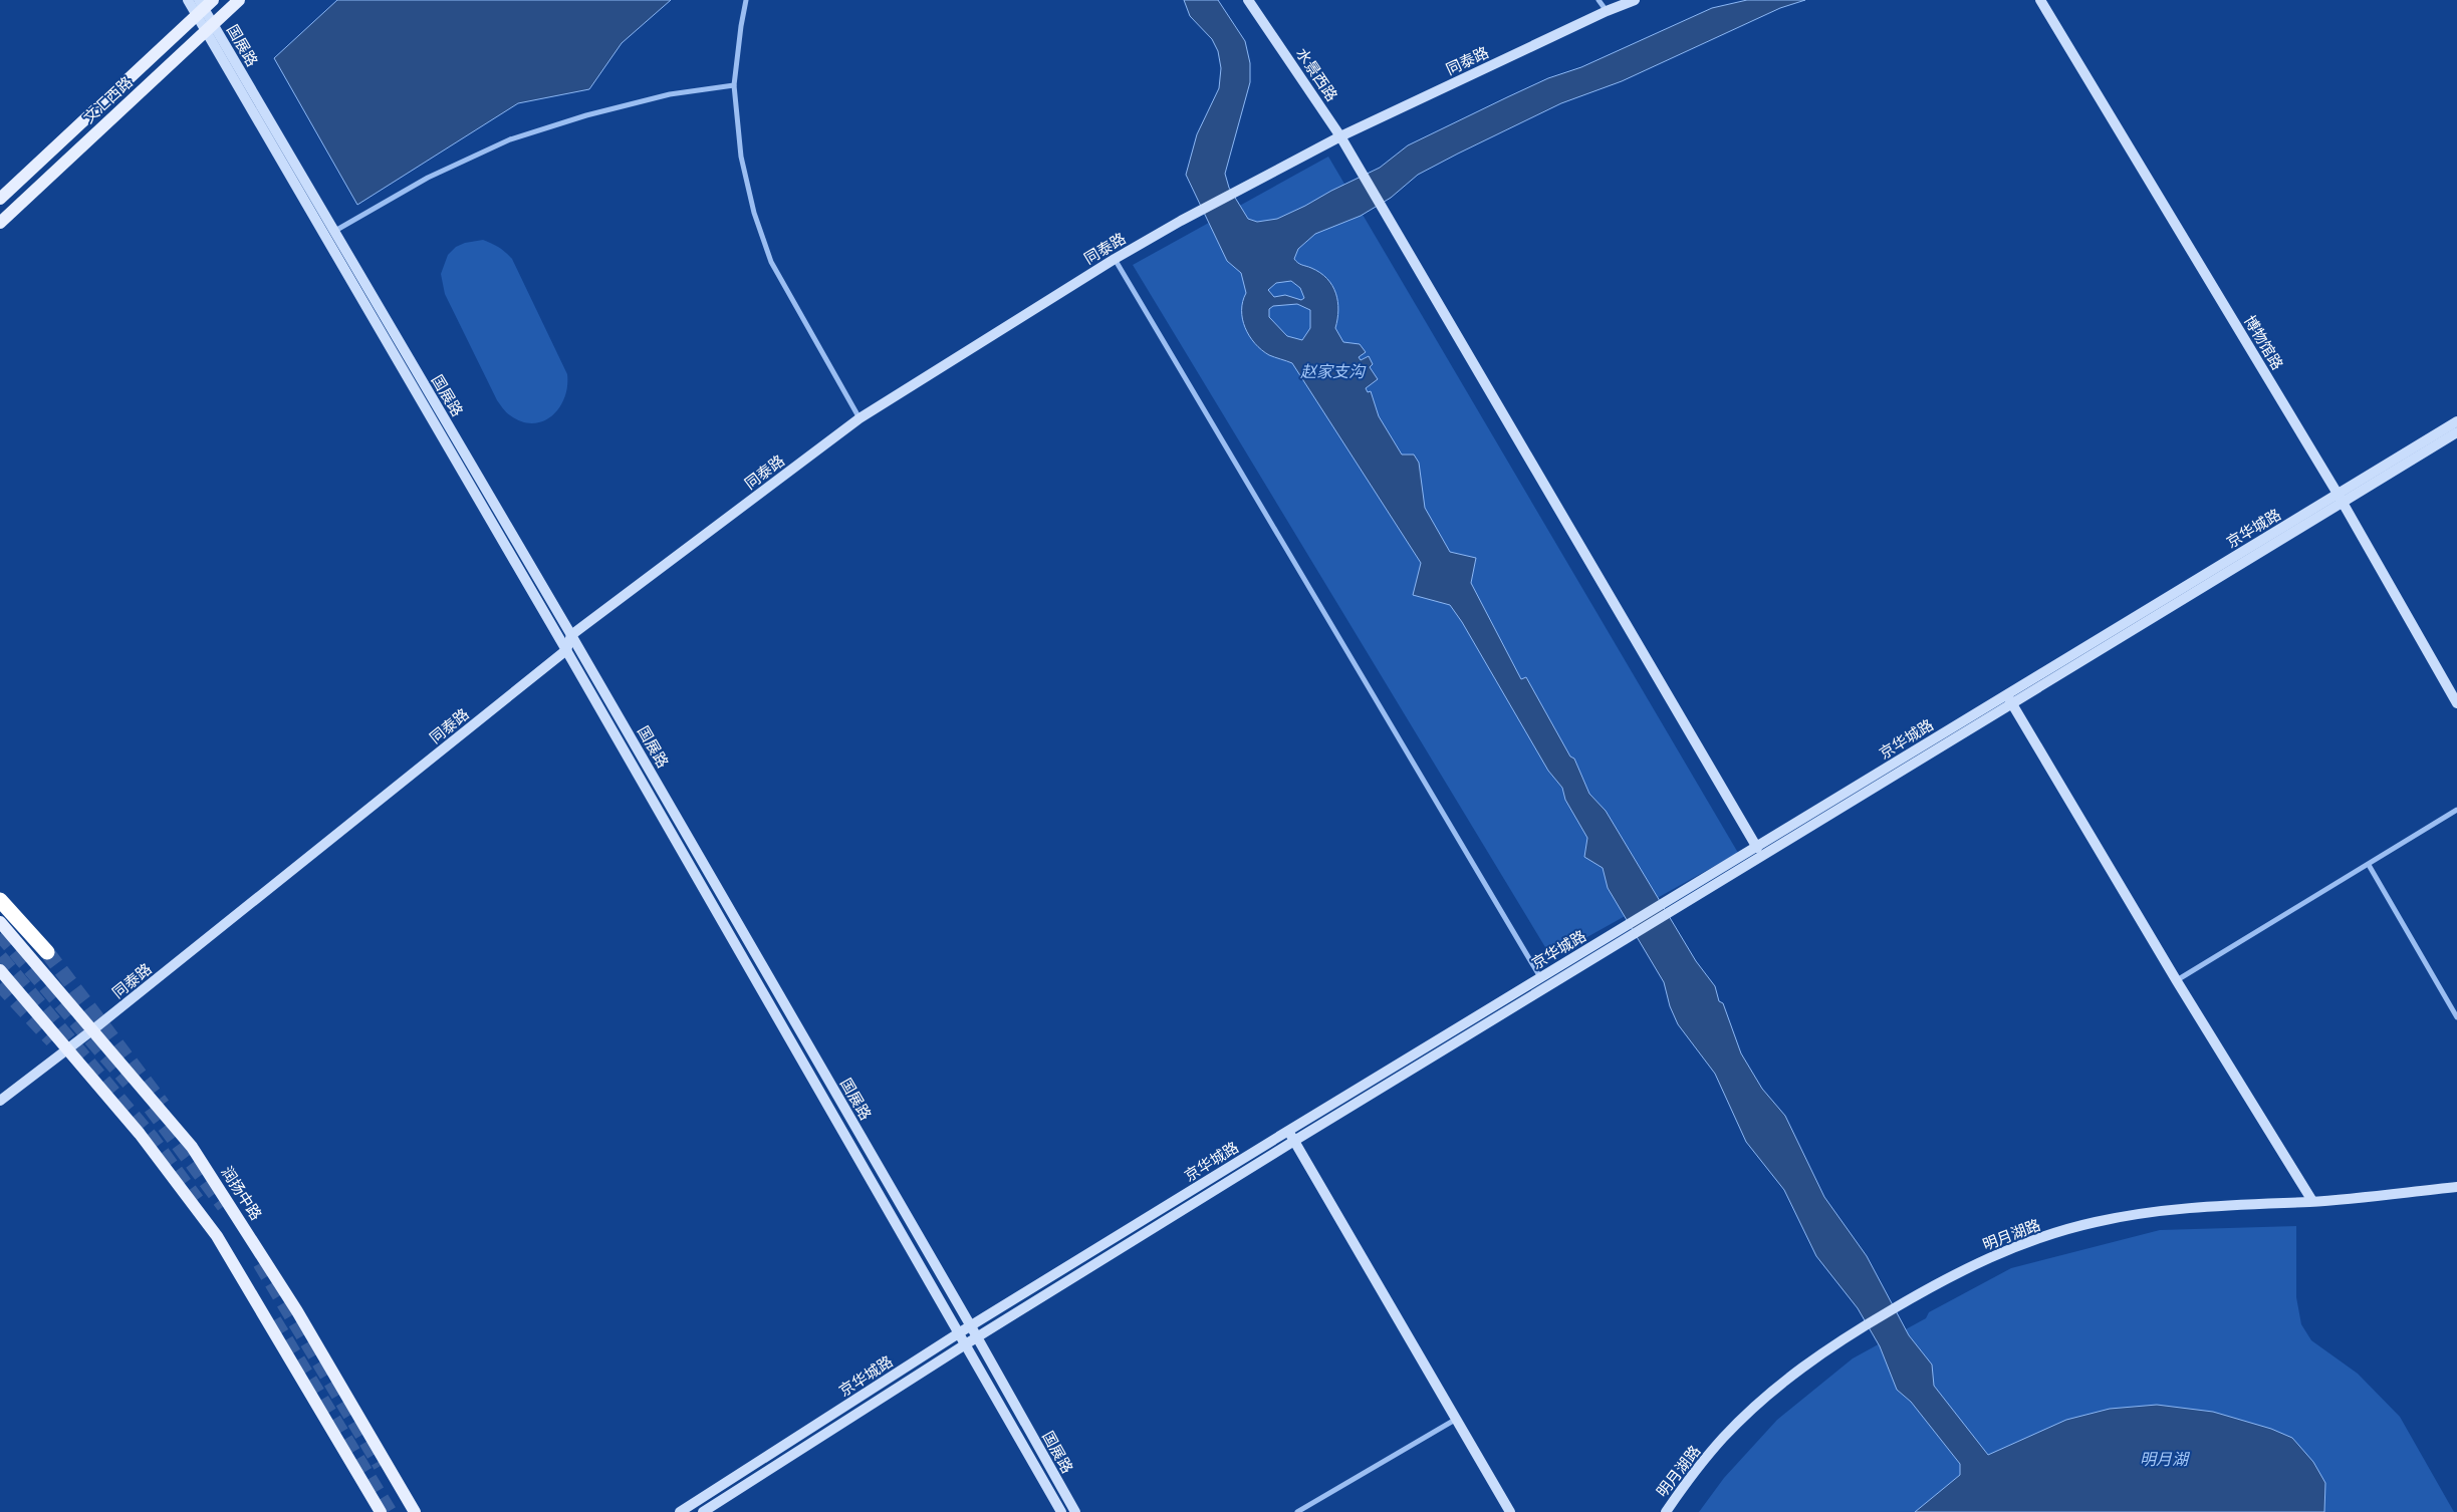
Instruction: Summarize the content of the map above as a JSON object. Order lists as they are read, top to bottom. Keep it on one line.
{"streets":{"main road":["文汇西路","润扬中路"],"street":["国展路","同泰路","水景西路","博物馆路","京华城路","明月湖路"]},"crossings":[["国展路","同泰路"],["国展路","文汇西路"],["国展路","京华城路"],["同泰路","水景西路"],["同泰路","润扬中路"],["水景西路","京华城路"],["博物馆路","京华城路"]],"water":["赵家支沟","明月湖"]}
